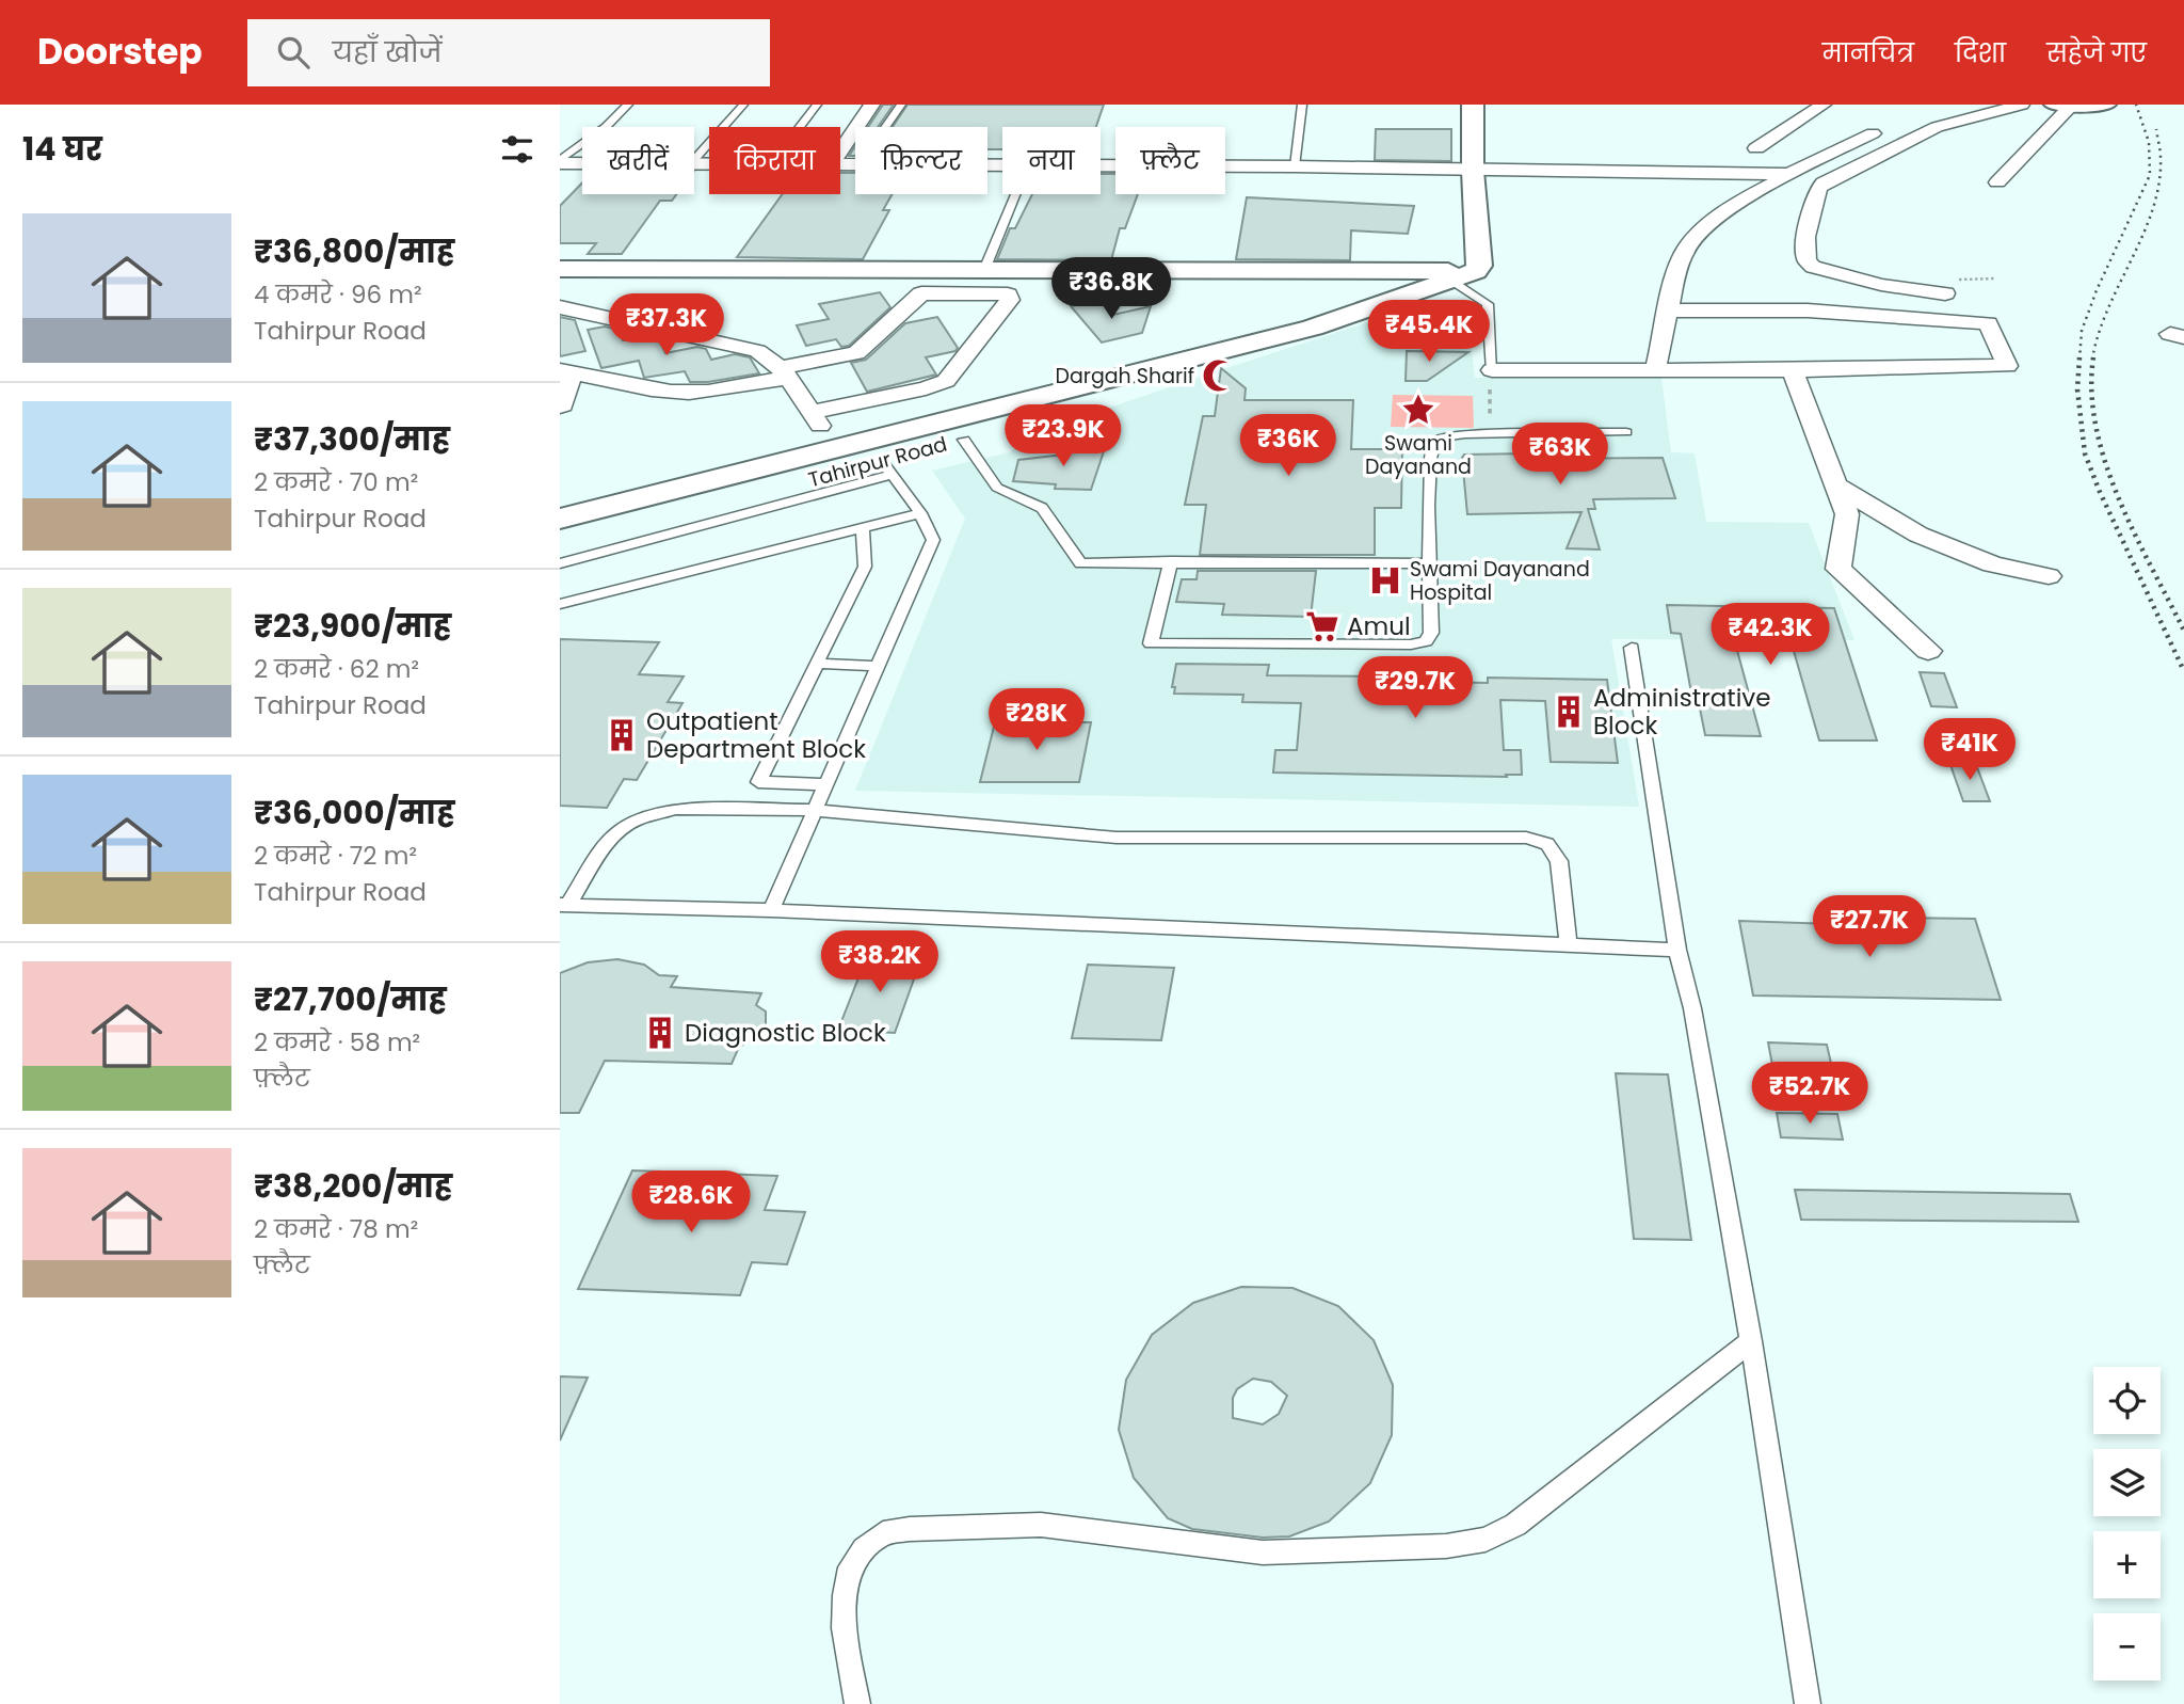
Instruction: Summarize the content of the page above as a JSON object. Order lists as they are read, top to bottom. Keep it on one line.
{"streets":{"main road":["Tahirpur Road"]},"places":{"mosque":["Dargah Sharif"],"place":["Swami Dayanand"],"hospital":["Swami Dayanand Hospital"],"supermarket":["Amul"],"building":["Administrative Block","Outpatient Department Block","Diagnostic Block"]},"page":{"header":"Doorstep","search":"यहाँ खोजें","nav":["मानचित्र","दिशा","सहेजे गए"],"heading":"14 घर","chip":["खरीदें","किराया","फ़िल्टर","नया","फ़्लैट"],"list":[{"name":"₹36,800/माह","note":"4 कमरे · 96 m² · Tahirpur Road"},{"name":"₹37,300/माह","note":"2 कमरे · 70 m² · Tahirpur Road"},{"name":"₹23,900/माह","note":"2 कमरे · 62 m² · Tahirpur Road"},{"name":"₹36,000/माह","note":"2 कमरे · 72 m² · Tahirpur Road"},{"name":"₹27,700/माह","note":"2 कमरे · 58 m² · फ़्लैट"},{"name":"₹38,200/माह","note":"2 कमरे · 78 m² · फ़्लैट"}],"price":["₹36.8K","₹37.3K","₹45.4K","₹23.9K","₹36K","₹63K","₹42.3K","₹29.7K","₹28K","₹41K","₹27.7K","₹38.2K","₹52.7K","₹28.6K"],"map_buttons":["+","−"]}}
